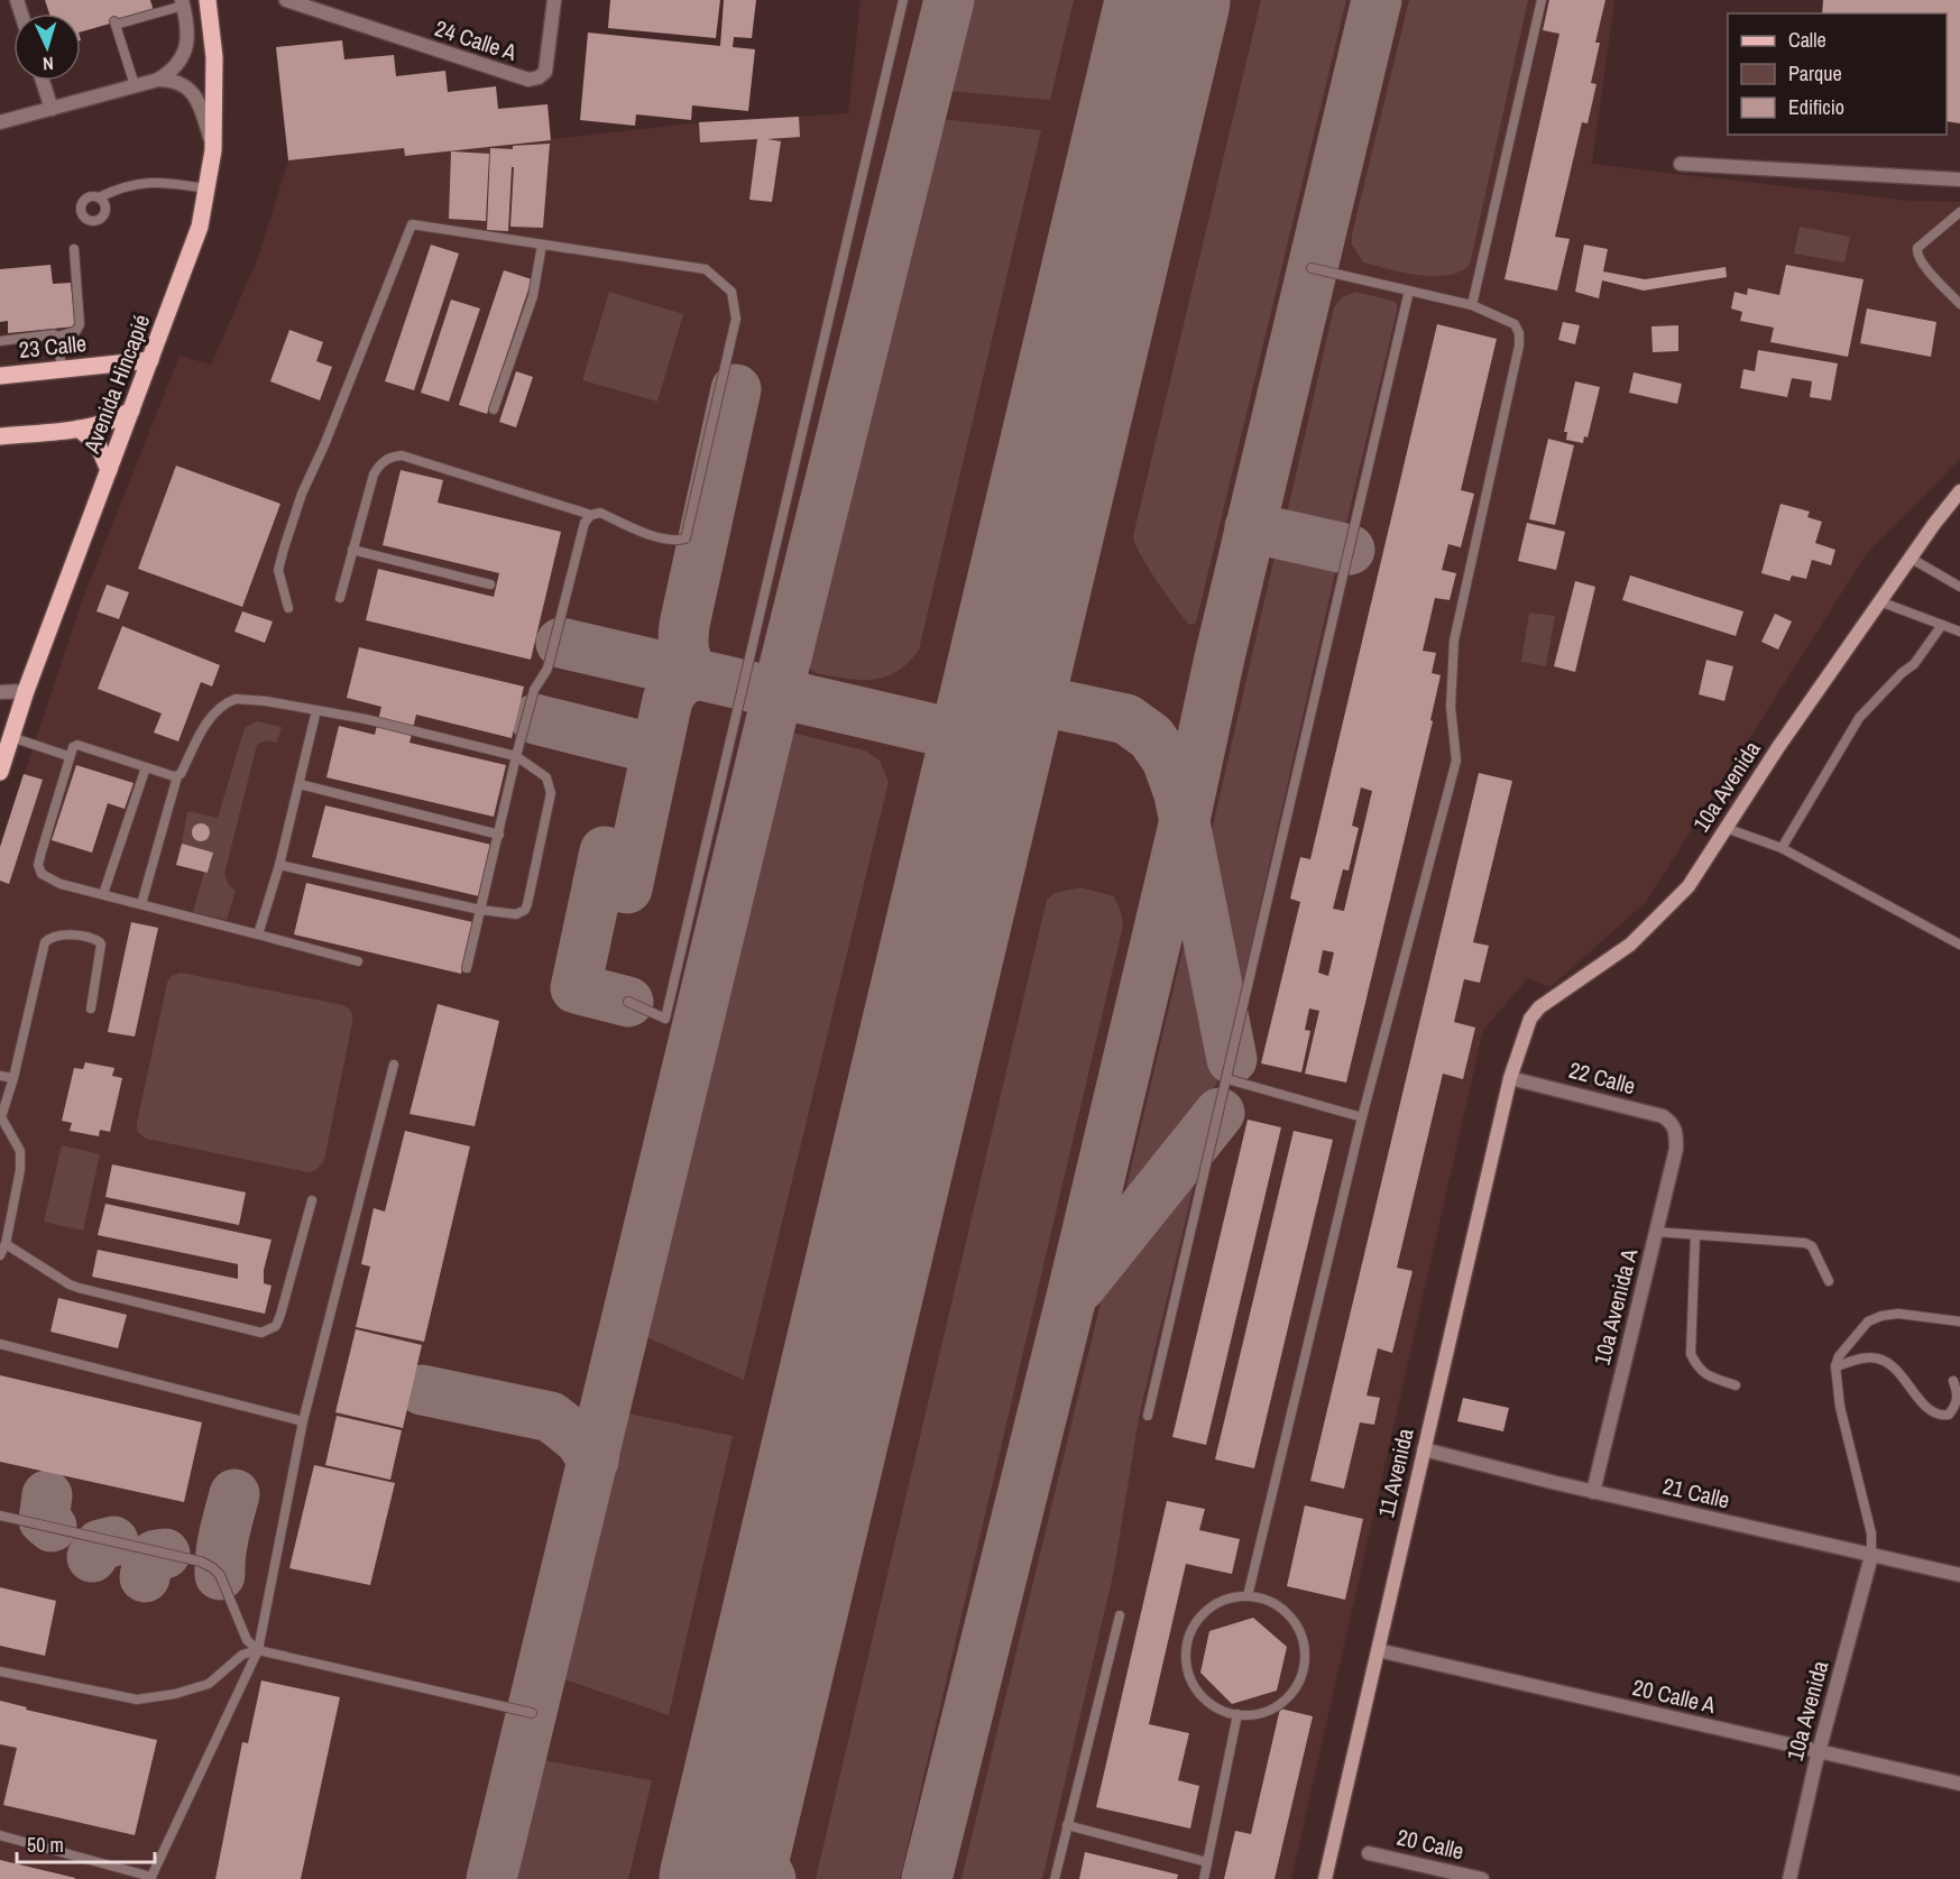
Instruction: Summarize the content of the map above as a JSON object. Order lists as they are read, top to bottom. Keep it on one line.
{"streets":{"main road":["23 Calle","Avenida Hincapié","10a Avenida","11 Avenida"],"street":["24 Calle A","22 Calle","10a Avenida A","21 Calle","20 Calle A","20 Calle"]},"crossings":[["23 Calle","Avenida Hincapié"],["10a Avenida","22 Calle"],["10a Avenida","11 Avenida"],["10a Avenida","21 Calle"],["10a Avenida","20 Calle A"],["22 Calle","10a Avenida A"],["22 Calle","11 Avenida"],["10a Avenida A","21 Calle"],["11 Avenida","21 Calle"],["11 Avenida","20 Calle A"]],"legend":["Calle","Parque","Edificio"],"scale_bar":"50 m","north":"bottom"}
